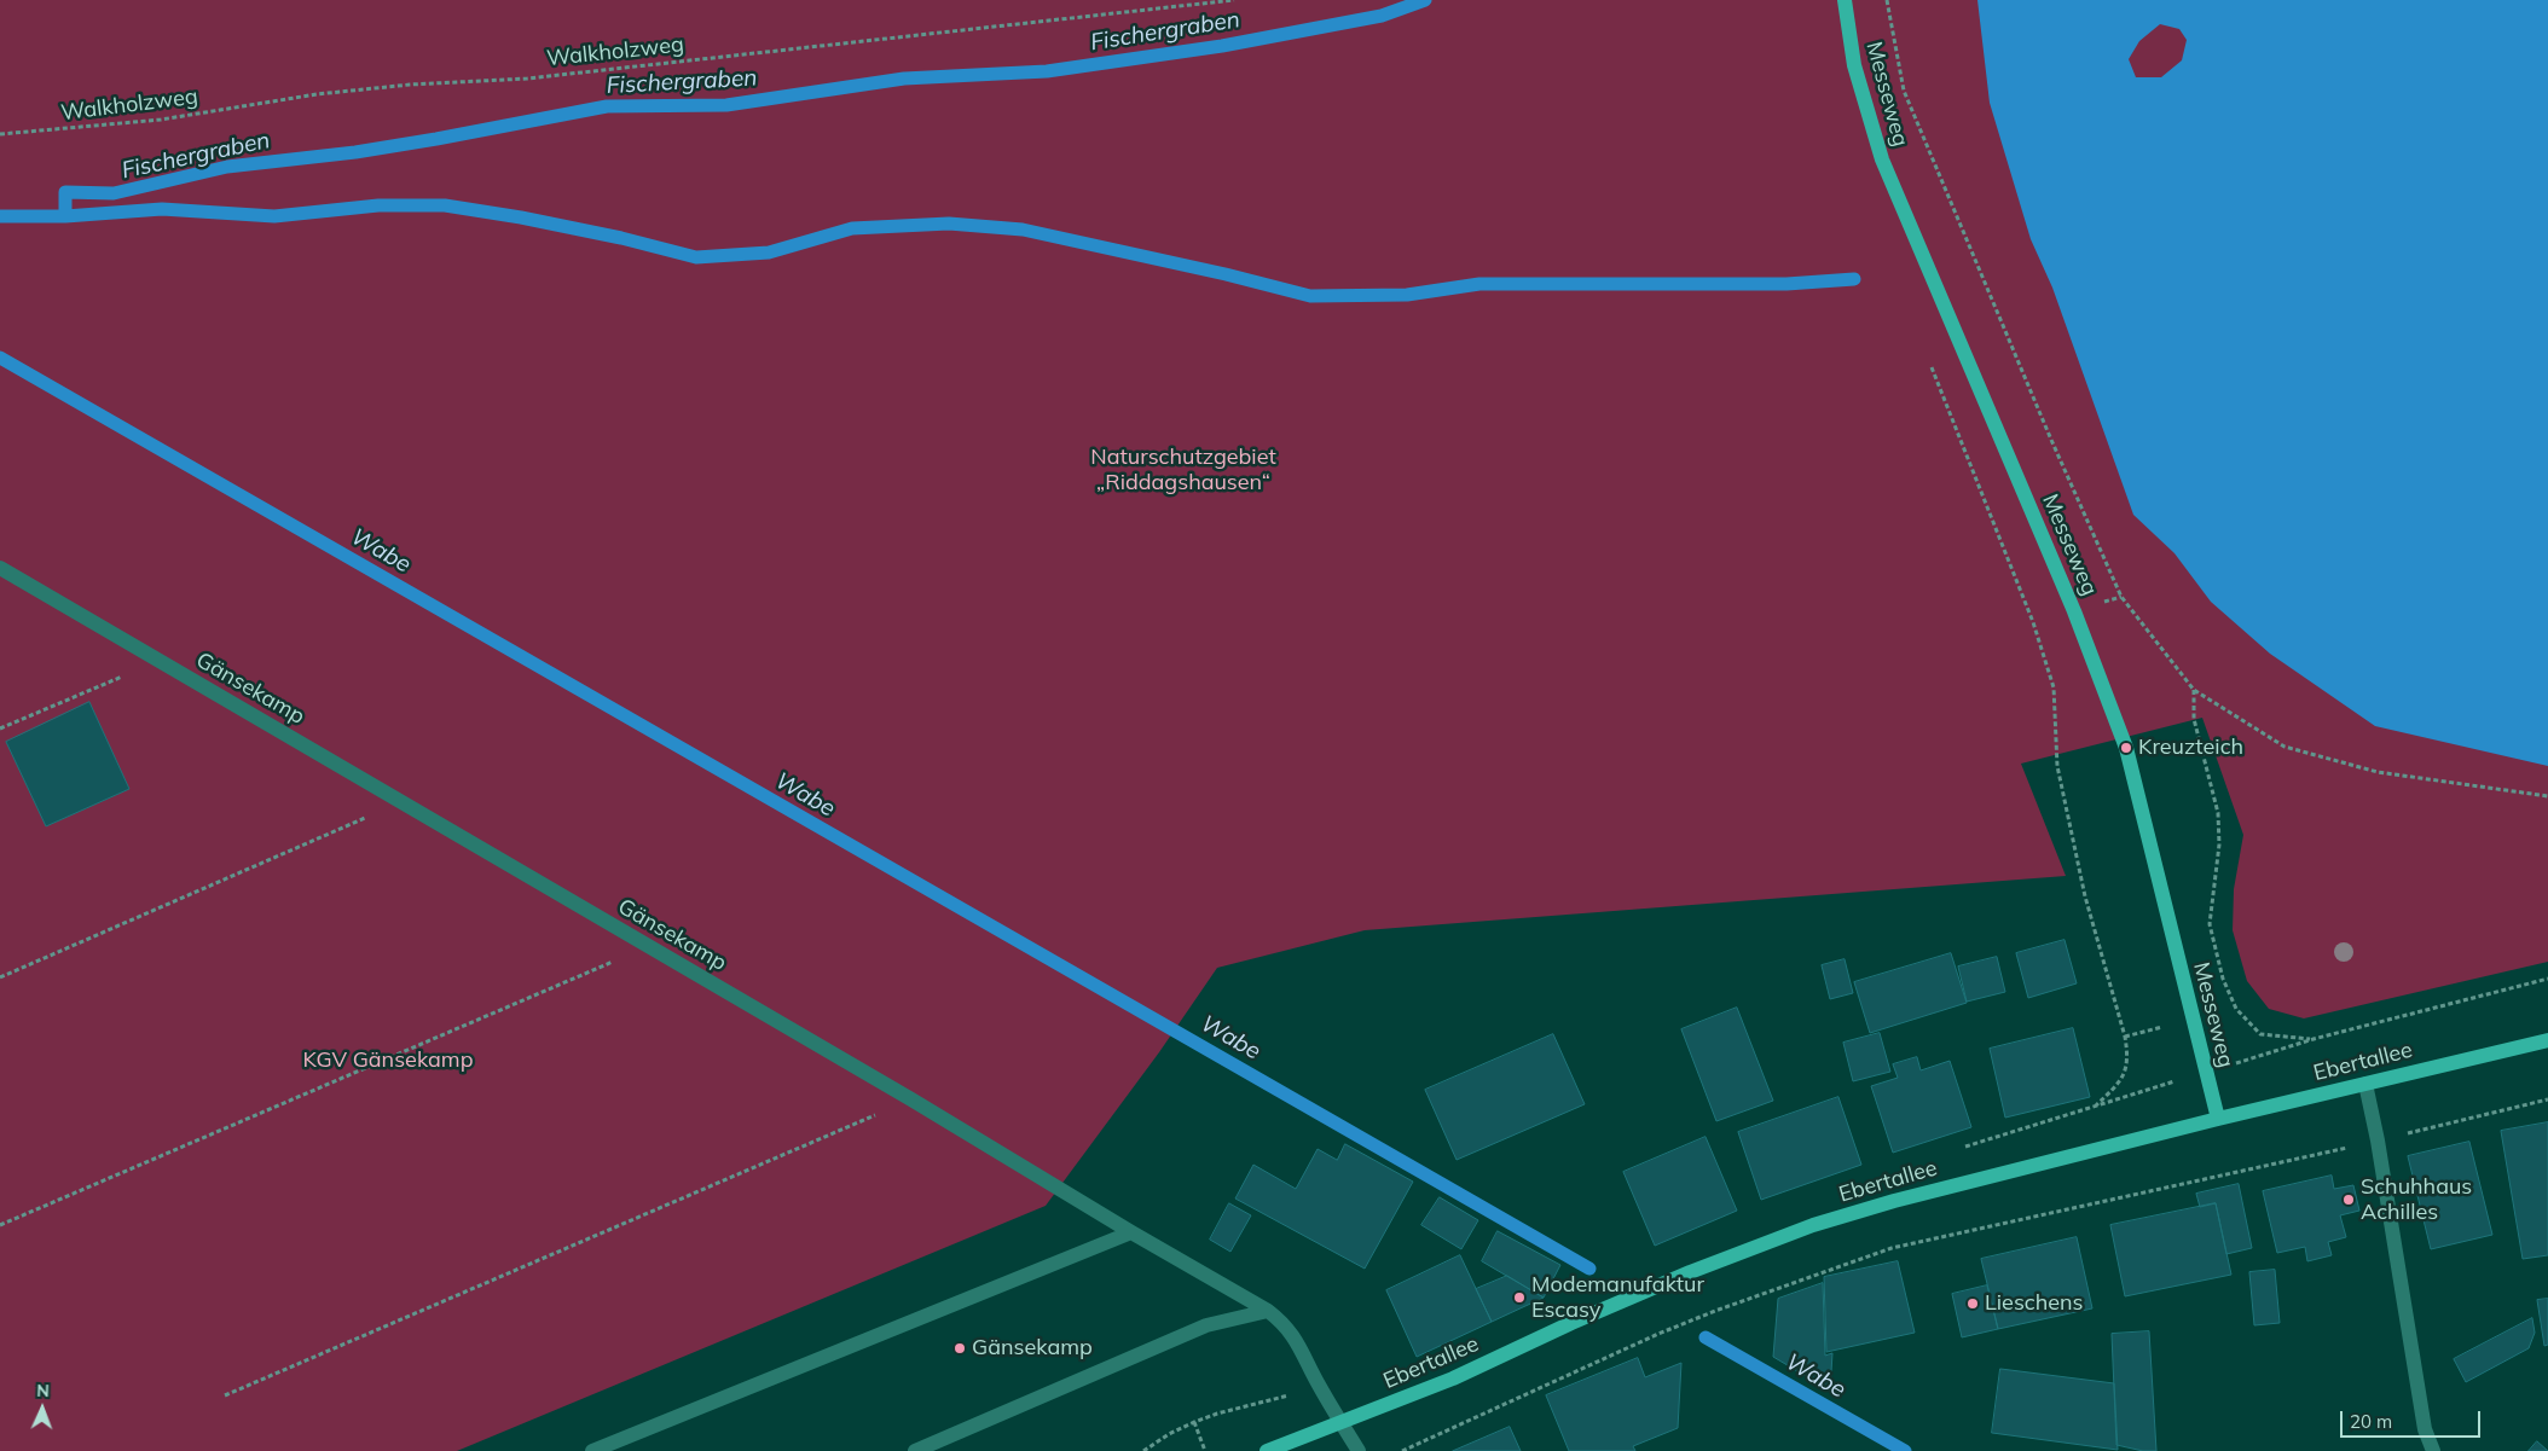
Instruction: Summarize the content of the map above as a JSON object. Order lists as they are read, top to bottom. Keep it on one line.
{"streets":{"main road":["Messeweg","Ebertallee"],"street":["Gänsekamp"],"path":["Walkholzweg"]},"crossings":[["Messeweg","Ebertallee"],["Gänsekamp","Ebertallee"]],"water":["Fischergraben","Wabe"],"parks":["Naturschutzgebiet „Riddagshausen“","KGV Gänsekamp"],"places":["Kreuzteich","Schuhhaus Achilles","Modemanufaktur Escasy","Lieschens","Gänsekamp"],"scale_bar":"20 m","north":"top"}
